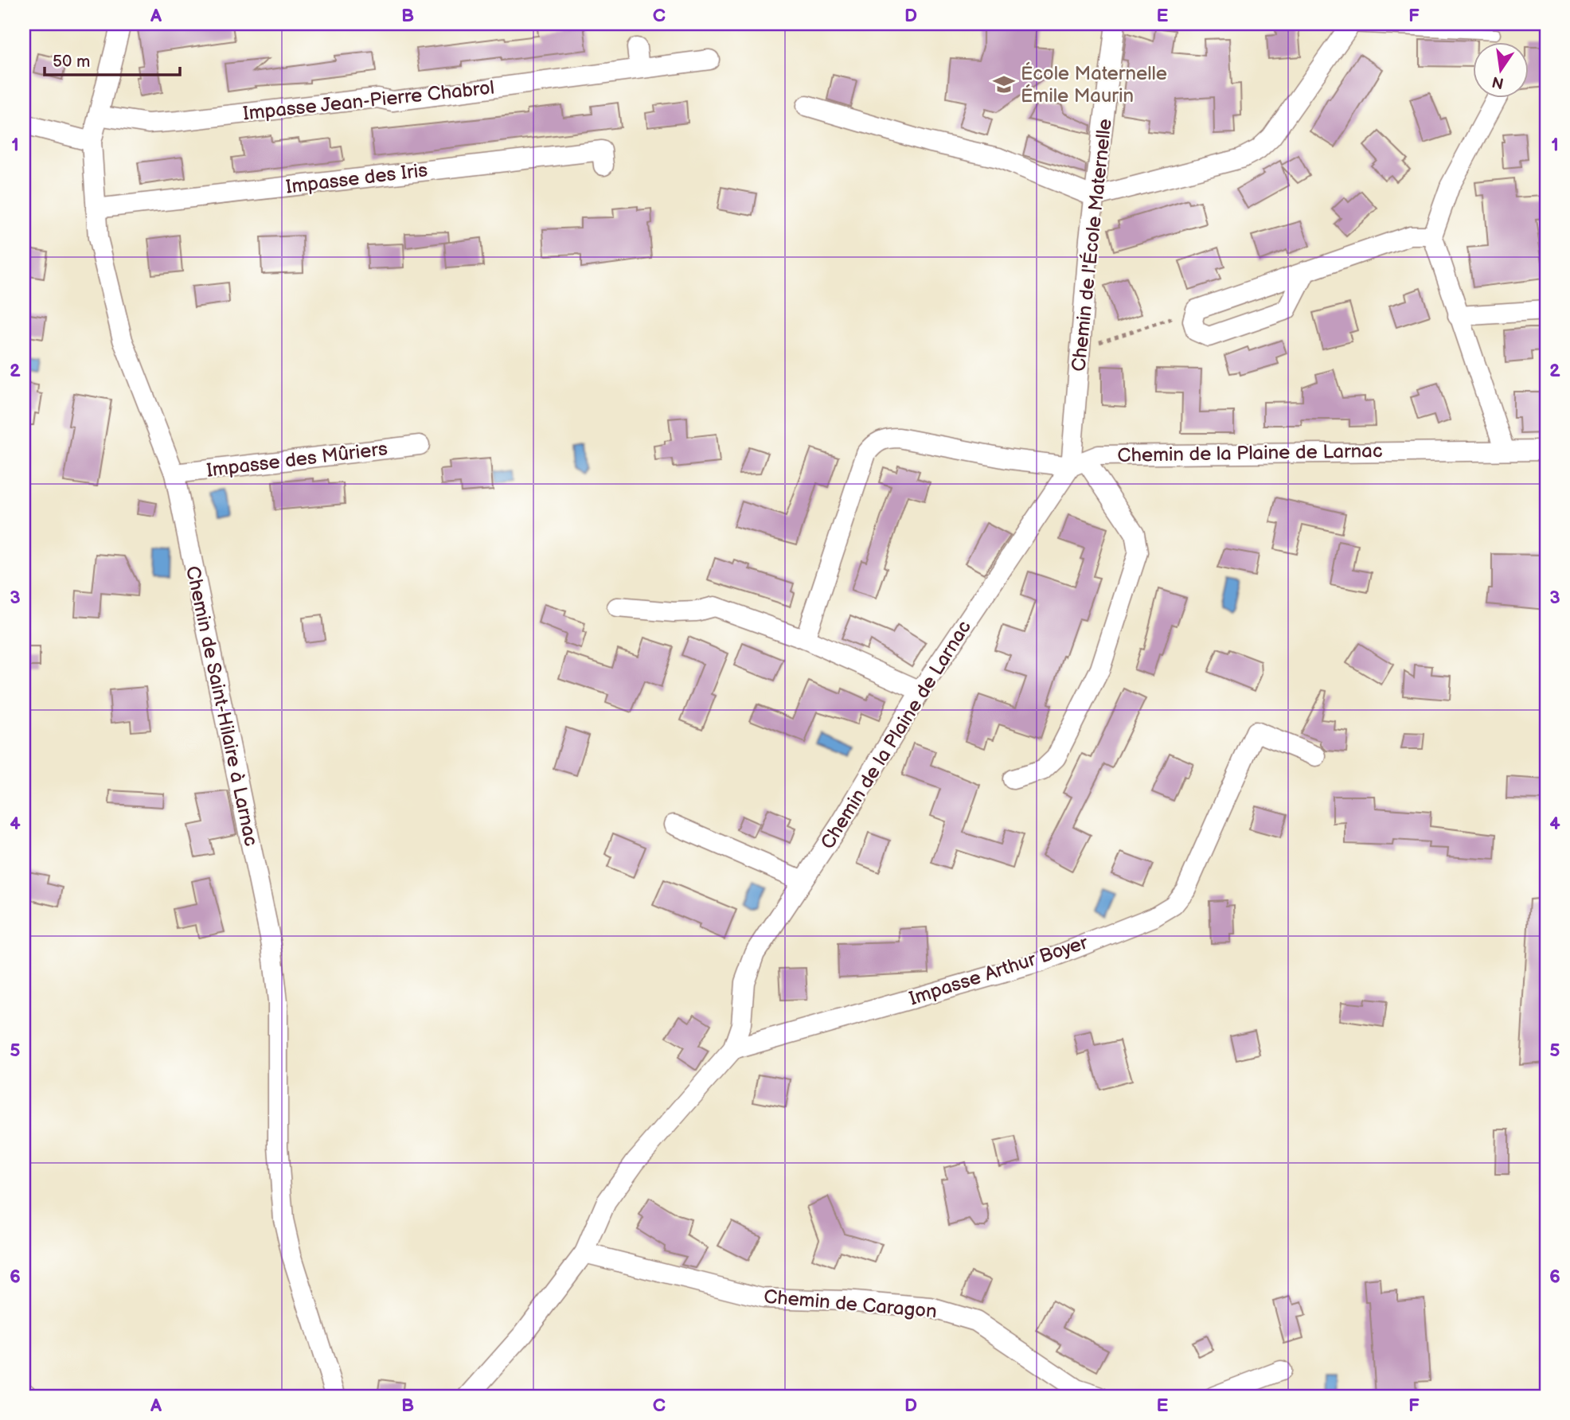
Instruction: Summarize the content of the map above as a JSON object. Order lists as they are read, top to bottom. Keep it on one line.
{"streets":{"street":["Impasse Jean-Pierre Chabrol","Impasse des Iris","Chemin de l'École Maternelle","Chemin de la Plaine de Larnac","Impasse des Mûriers","Chemin de Saint-Hilaire à Larnac","Impasse Arthur Boyer","Chemin de Caragon"]},"crossings":[["Impasse Jean-Pierre Chabrol","Chemin de Saint-Hilaire à Larnac"],["Impasse des Iris","Chemin de Saint-Hilaire à Larnac"],["Chemin de l'École Maternelle","Chemin de la Plaine de Larnac"],["Chemin de la Plaine de Larnac","Impasse Arthur Boyer"],["Chemin de la Plaine de Larnac","Chemin de Caragon"],["Impasse des Mûriers","Chemin de Saint-Hilaire à Larnac"]],"places":{"school or university":["École Maternelle Émile Maurin"]},"scale_bar":"50 m","north":"bottom","grid":{"columns":["A","B","C","D","E","F"],"rows":["1","2","3","4","5","6"]}}
